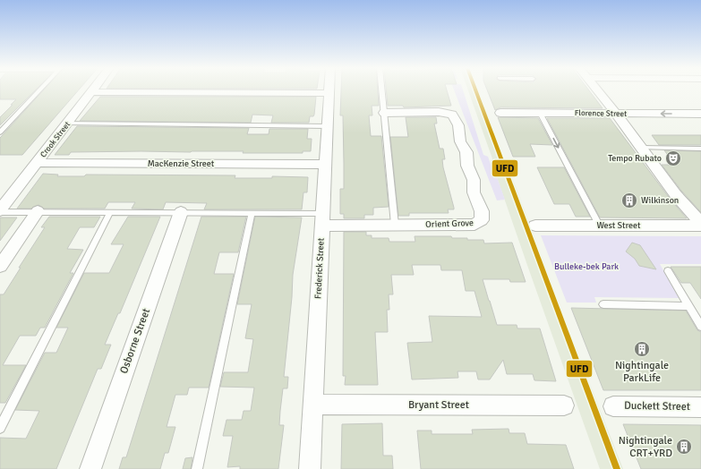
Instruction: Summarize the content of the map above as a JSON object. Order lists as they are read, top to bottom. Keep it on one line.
{"streets":{"street":["Florence Street","Crook Street","MacKenzie Street","Orient Grove","West Street","Frederick Street","Osborne Street","Bryant Street","Duckett Street"]},"crossings":[["Crook Street","MacKenzie Street"],["MacKenzie Street","Frederick Street"],["Orient Grove","Frederick Street"],["Frederick Street","Bryant Street"]],"one_way":["Florence Street"],"parks":["Bulleke-bek Park"],"places":{"theatre":["Tempo Rubato"],"building":["Wilkinson","Nightingale ParkLife","Nightingale CRT+YRD"]},"lines":["transit line UFD"]}
